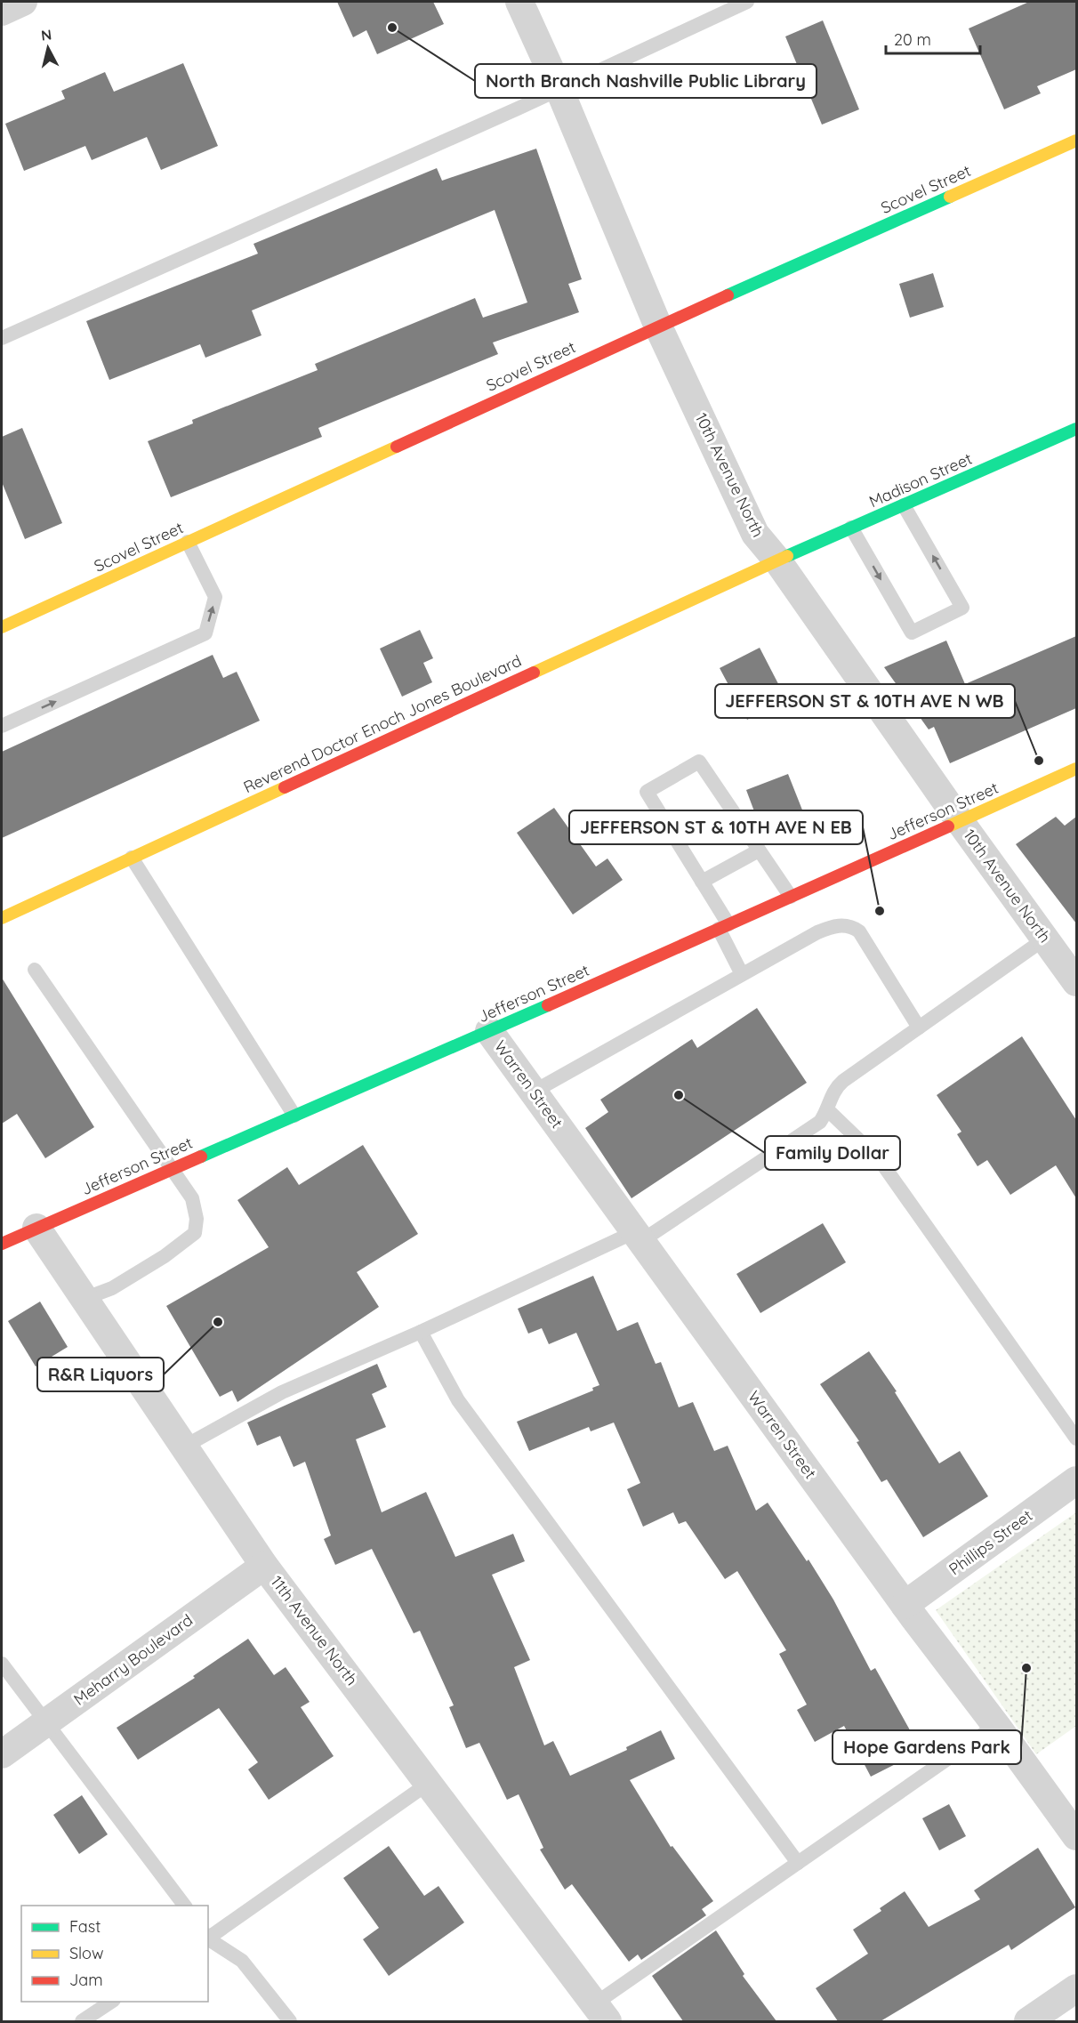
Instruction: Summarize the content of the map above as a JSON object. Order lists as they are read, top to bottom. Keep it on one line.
{"streets":{"street":["Scovel Street","10th Avenue North","Madison Street","Reverend Doctor Enoch Jones Boulevard","Jefferson Street","Warren Street","Phillips Street","11th Avenue North","Meharry Boulevard"]},"crossings":[["Scovel Street","10th Avenue North"],["10th Avenue North","Madison Street"],["10th Avenue North","Reverend Doctor Enoch Jones Boulevard"],["10th Avenue North","Jefferson Street"],["Madison Street","Reverend Doctor Enoch Jones Boulevard"],["Jefferson Street","Warren Street"],["Jefferson Street","11th Avenue North"],["Warren Street","Phillips Street"],["11th Avenue North","Meharry Boulevard"]],"places":["North Branch Nashville Public Library","JEFFERSON ST & 10TH AVE N WB","JEFFERSON ST & 10TH AVE N EB","Family Dollar","R&R Liquors","Hope Gardens Park"],"legend":["Fast","Slow","Jam"],"scale_bar":"20 m","north":"top"}
